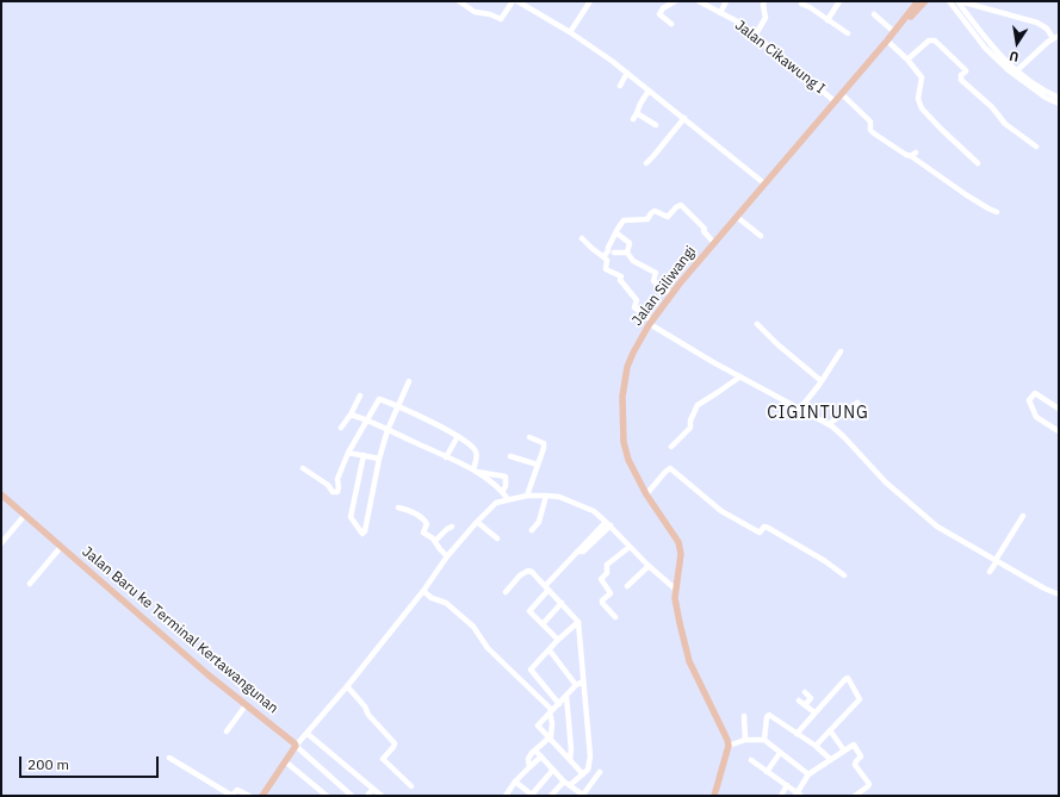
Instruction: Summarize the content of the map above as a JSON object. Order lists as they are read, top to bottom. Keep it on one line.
{"streets":{"main road":["Jalan Siliwangi","Jalan Baru ke Terminal Kertawangunan"],"street":["Jalan Cikawung I"]},"crossings":[["Jalan Cikawung I","Jalan Siliwangi"]],"districts":["CIGINTUNG"],"scale_bar":"200 m","north":"bottom"}
